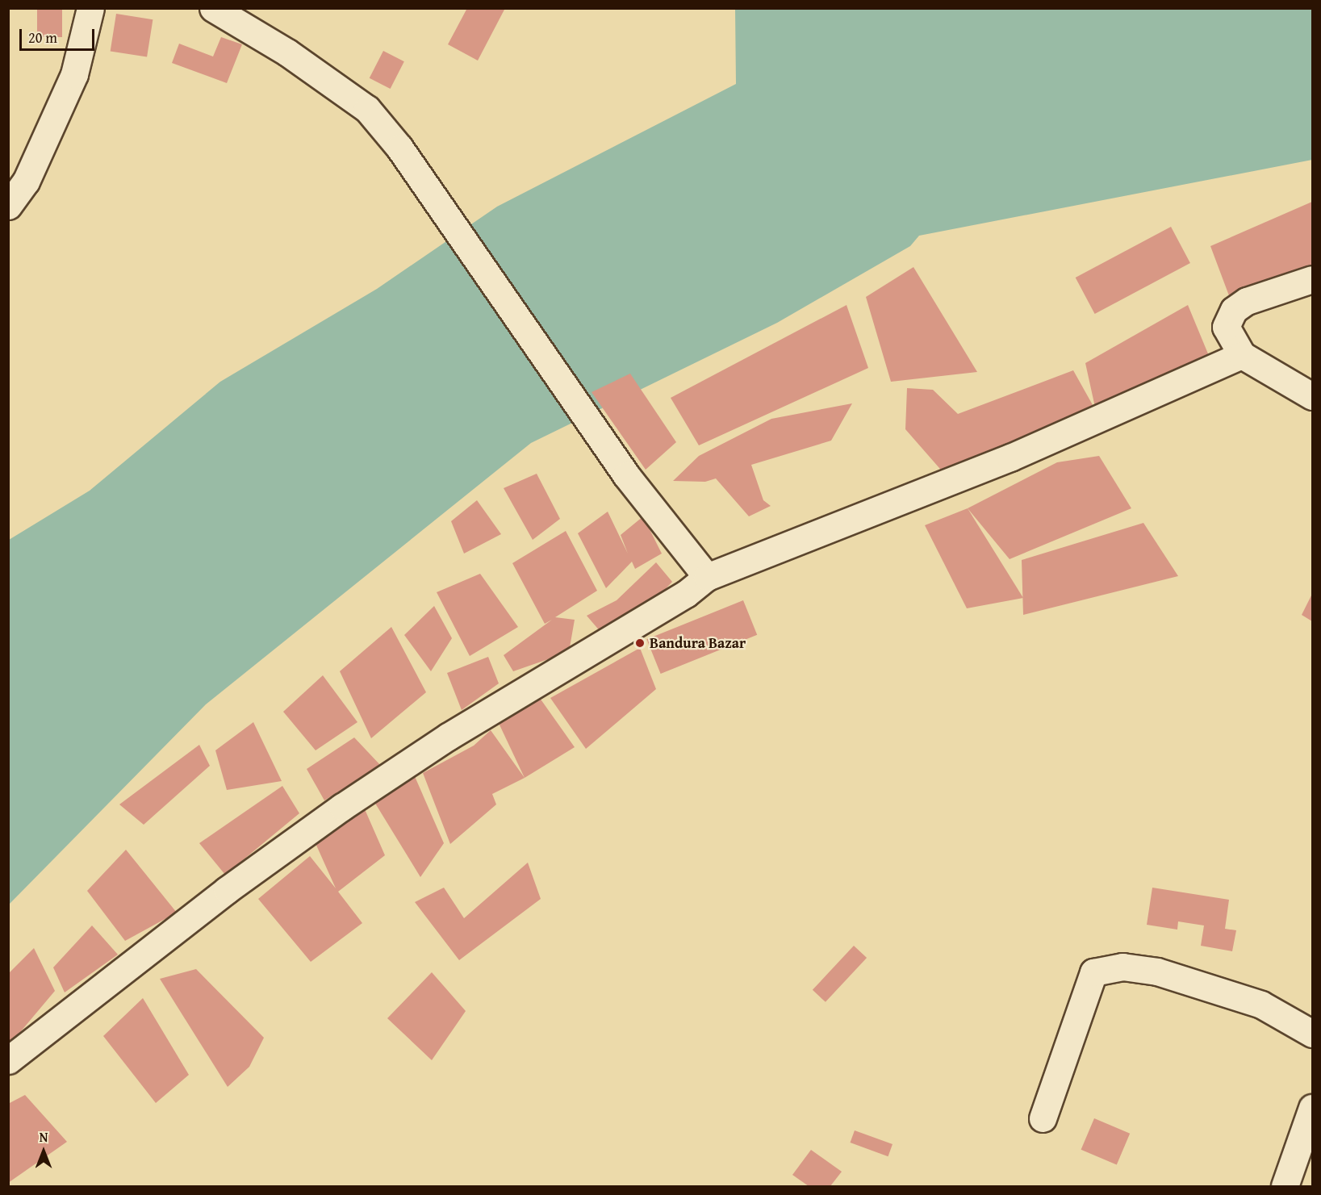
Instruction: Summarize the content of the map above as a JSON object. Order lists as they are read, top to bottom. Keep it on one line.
{"places":["Bandura Bazar"],"scale_bar":"20 m","north":"top"}
